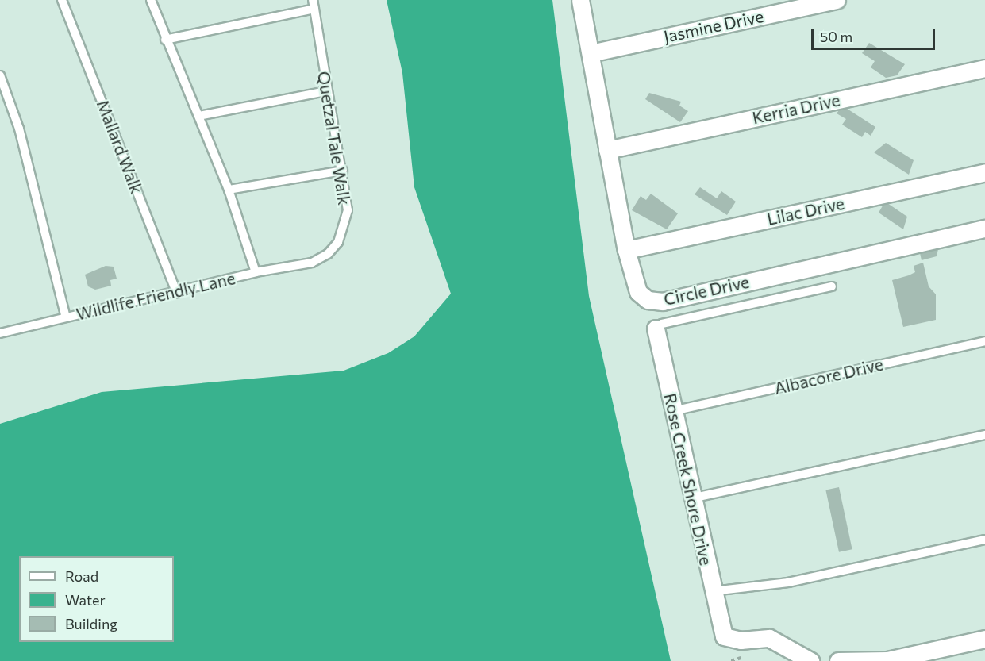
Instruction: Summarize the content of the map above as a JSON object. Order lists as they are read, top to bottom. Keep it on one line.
{"streets":{"street":["Jasmine Drive","Kerria Drive","Lilac Drive","Circle Drive","Rose Creek Shore Drive"],"lane":["Quetzal Tale Walk","Mallard Walk","Wildlife Friendly Lane","Albacore Drive"]},"crossings":[["Jasmine Drive","Circle Drive"],["Kerria Drive","Circle Drive"],["Quetzal Tale Walk","Wildlife Friendly Lane"],["Mallard Walk","Wildlife Friendly Lane"],["Lilac Drive","Circle Drive"],["Albacore Drive","Rose Creek Shore Drive"]],"legend":["Road","Water","Building"],"scale_bar":"50 m"}
